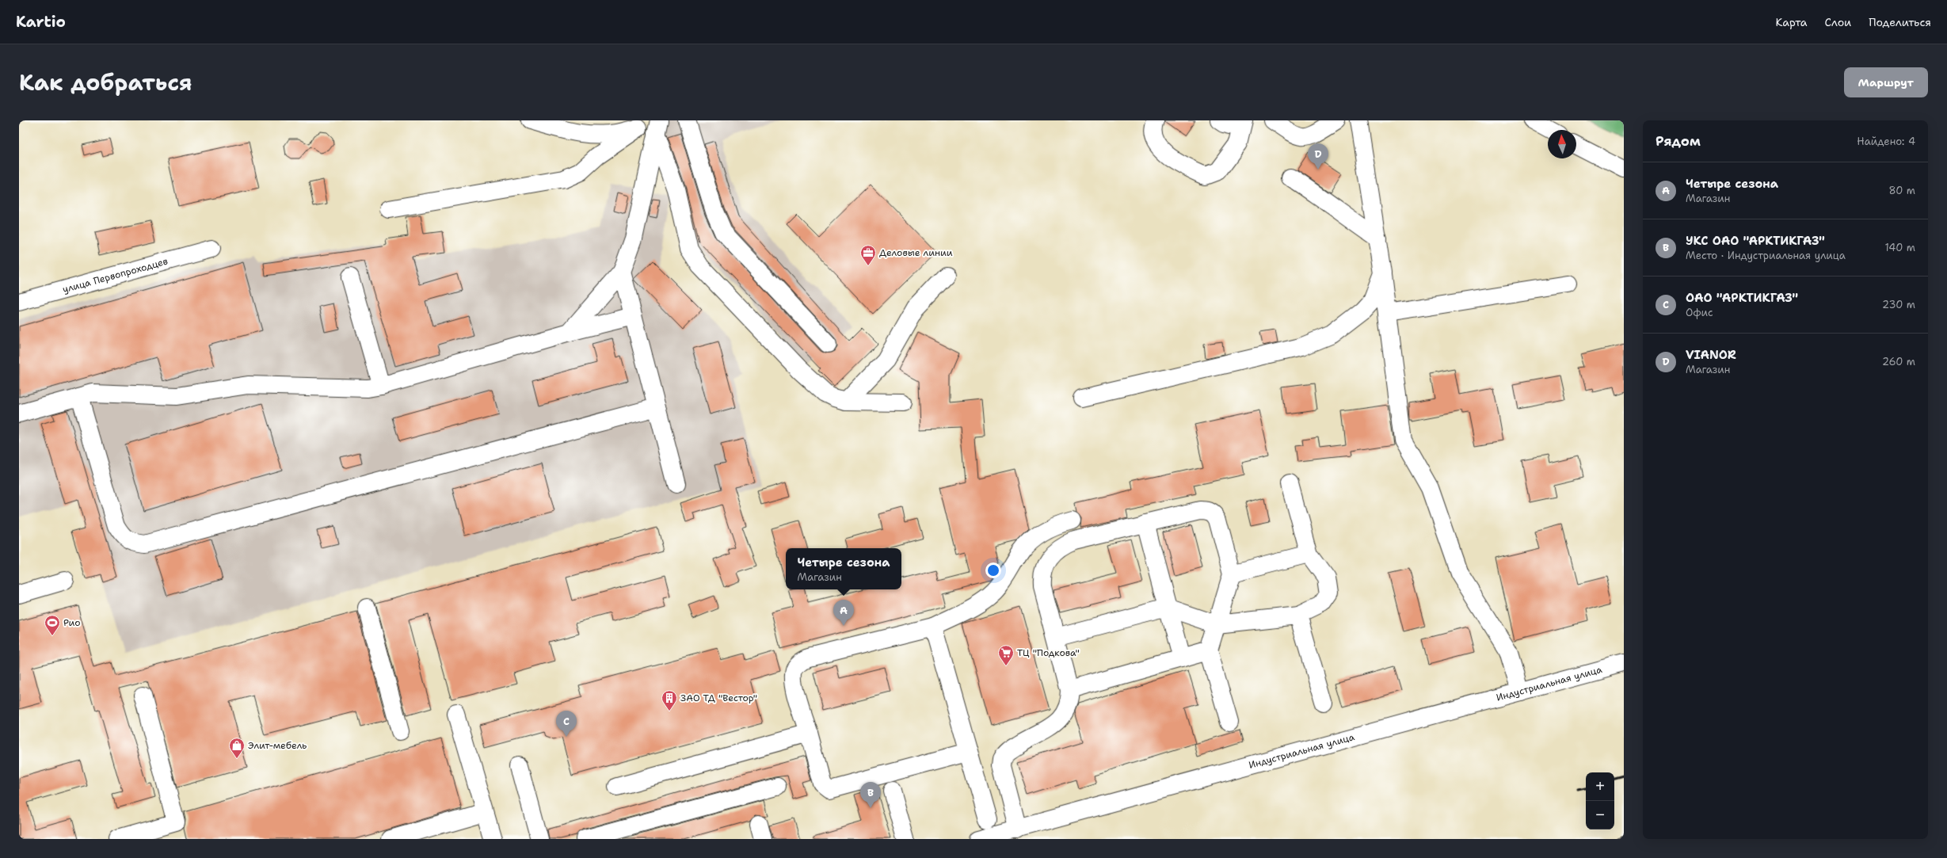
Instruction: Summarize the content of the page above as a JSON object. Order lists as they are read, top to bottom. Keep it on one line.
{"streets":{"street":["улица Первопроходцев","Индустриальная улица"]},"places":{"office":["Деловые линии"],"sports":["Рио"],"supermarket":["ТЦ \"Подкова\""],"building":["ЗАО ТД \"Вестор\""],"shop":["Элит-мебель"]},"north":"top","page":{"header":"Kartio","nav":["Карта","Слои","Поделиться"],"title":"Как добраться","buttons":"Маршрут","heading":["Рядом","Найдено: 4"],"pins":["D","A","C","B"],"list":[{"mark":"A","name":"Четыре сезона","note":"Магазин","value":"80 m"},{"mark":"B","name":"УКС ОАО \"АРКТИКГАЗ\"","note":"Место · Индустриальная улица","value":"140 m"},{"mark":"C","name":"ОАО \"АРКТИКГАЗ\"","note":"Офис","value":"230 m"},{"mark":"D","name":"VIANOR","note":"Магазин","value":"260 m"}],"popup":["Четыре сезона","Магазин"],"map_buttons":["+","−"]}}
